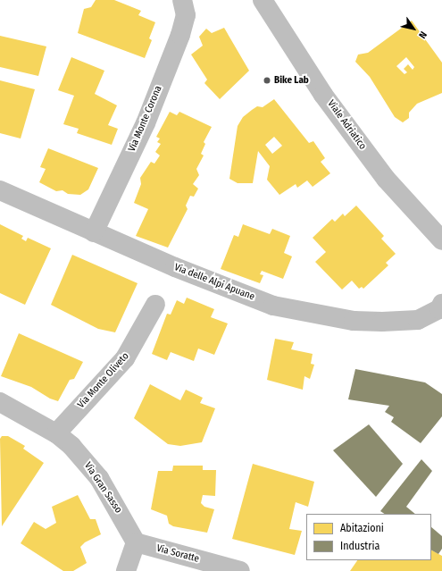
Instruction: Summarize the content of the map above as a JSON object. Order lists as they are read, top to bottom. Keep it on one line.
{"streets":{"street":["Via Monte Corona","Viale Adriatico","Via delle Alpi Apuane","Via Monte Oliveto","Via Gran Sasso","Via Soratte"]},"crossings":[["Via Monte Corona","Via delle Alpi Apuane"],["Via Monte Oliveto","Via Gran Sasso"],["Via Gran Sasso","Via Soratte"]],"places":["Bike Lab"],"legend":["Abitazioni","Industria"],"north":"bottom right"}
